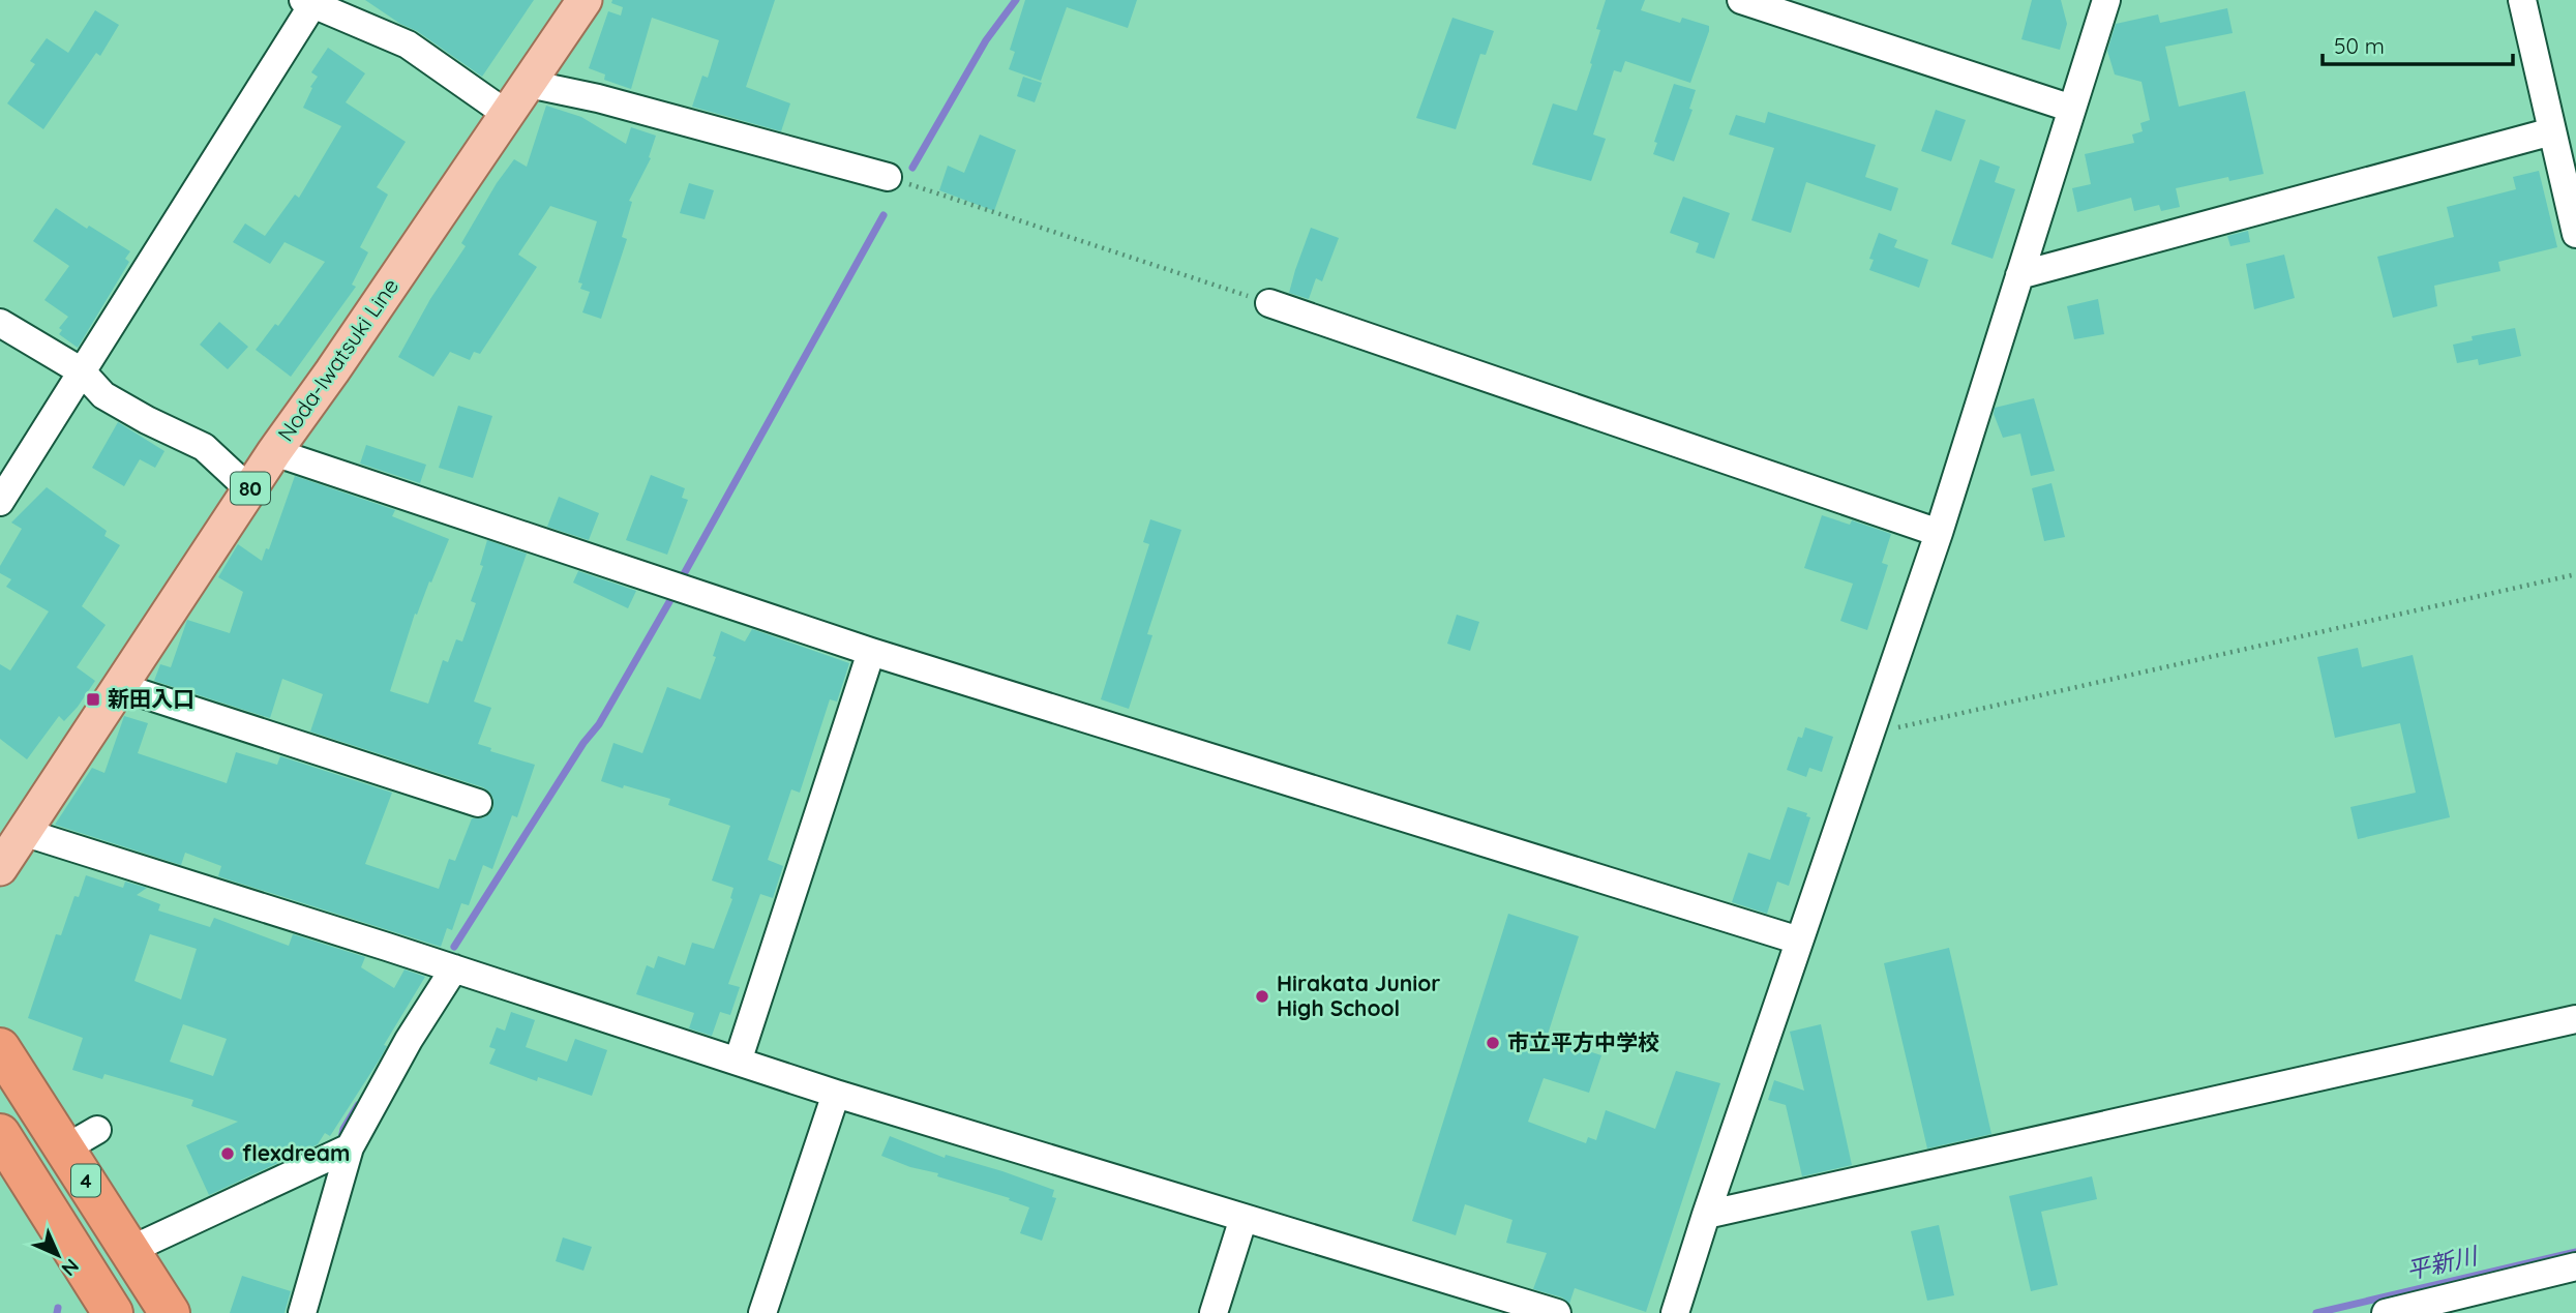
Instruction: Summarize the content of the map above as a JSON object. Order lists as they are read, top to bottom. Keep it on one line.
{"streets":{"highway":["4"],"main road":["Noda-Iwatsuki Line","80"]},"water":["平新川"],"places":{"transit":["新田入口"],"other":["Hirakata Junior High School","市立平方中学校","flexdream"]},"scale_bar":"50 m","north":"bottom right"}
